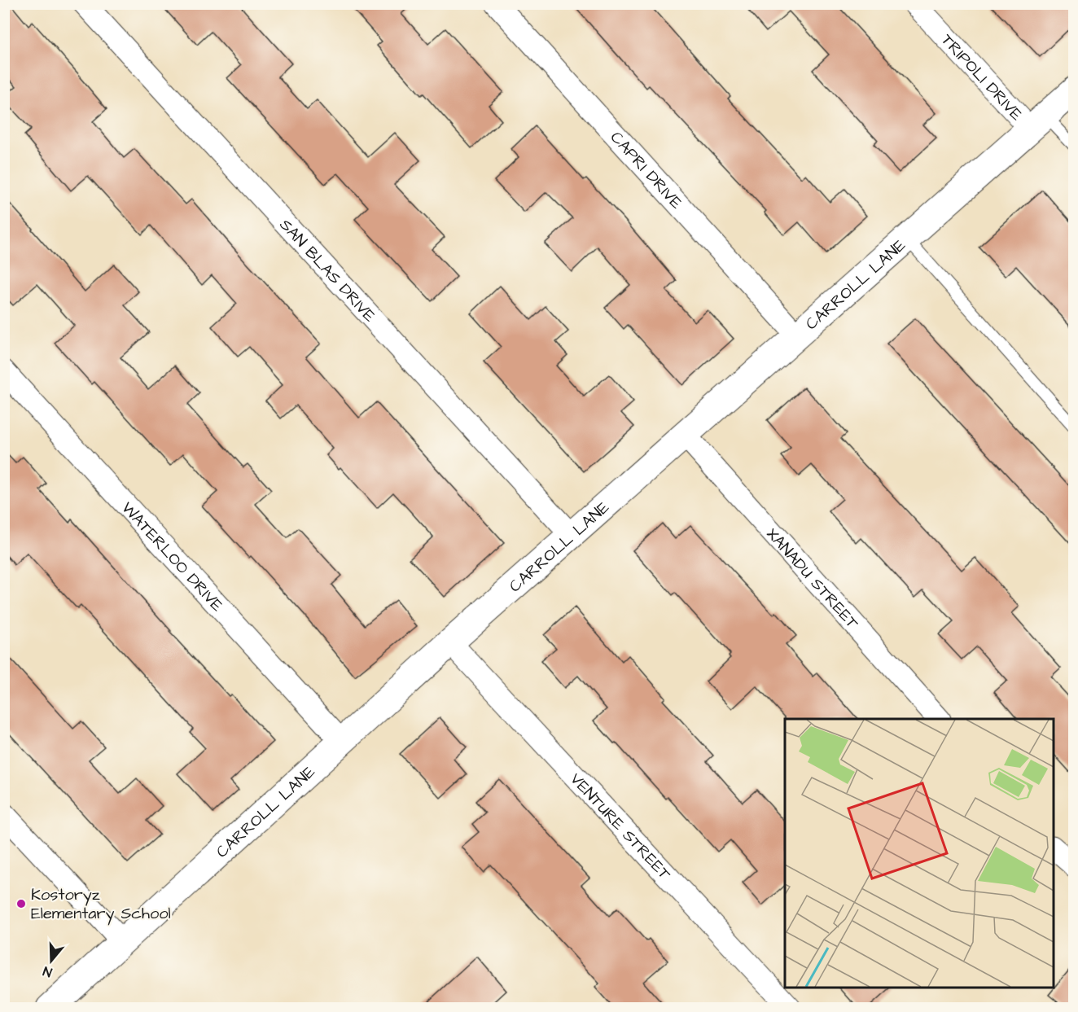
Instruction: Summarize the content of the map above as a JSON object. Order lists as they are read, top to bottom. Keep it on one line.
{"streets":{"street":["TRIPOLI DRIVE","CAPRI DRIVE","SAN BLAS DRIVE","CARROLL LANE","WATERLOO DRIVE","XANADU STREET","VENTURE STREET"]},"crossings":[["TRIPOLI DRIVE","CARROLL LANE"],["CAPRI DRIVE","CARROLL LANE"],["SAN BLAS DRIVE","CARROLL LANE"],["CARROLL LANE","WATERLOO DRIVE"],["CARROLL LANE","XANADU STREET"],["CARROLL LANE","VENTURE STREET"]],"places":["Kostoryz Elementary School"],"north":"bottom"}
